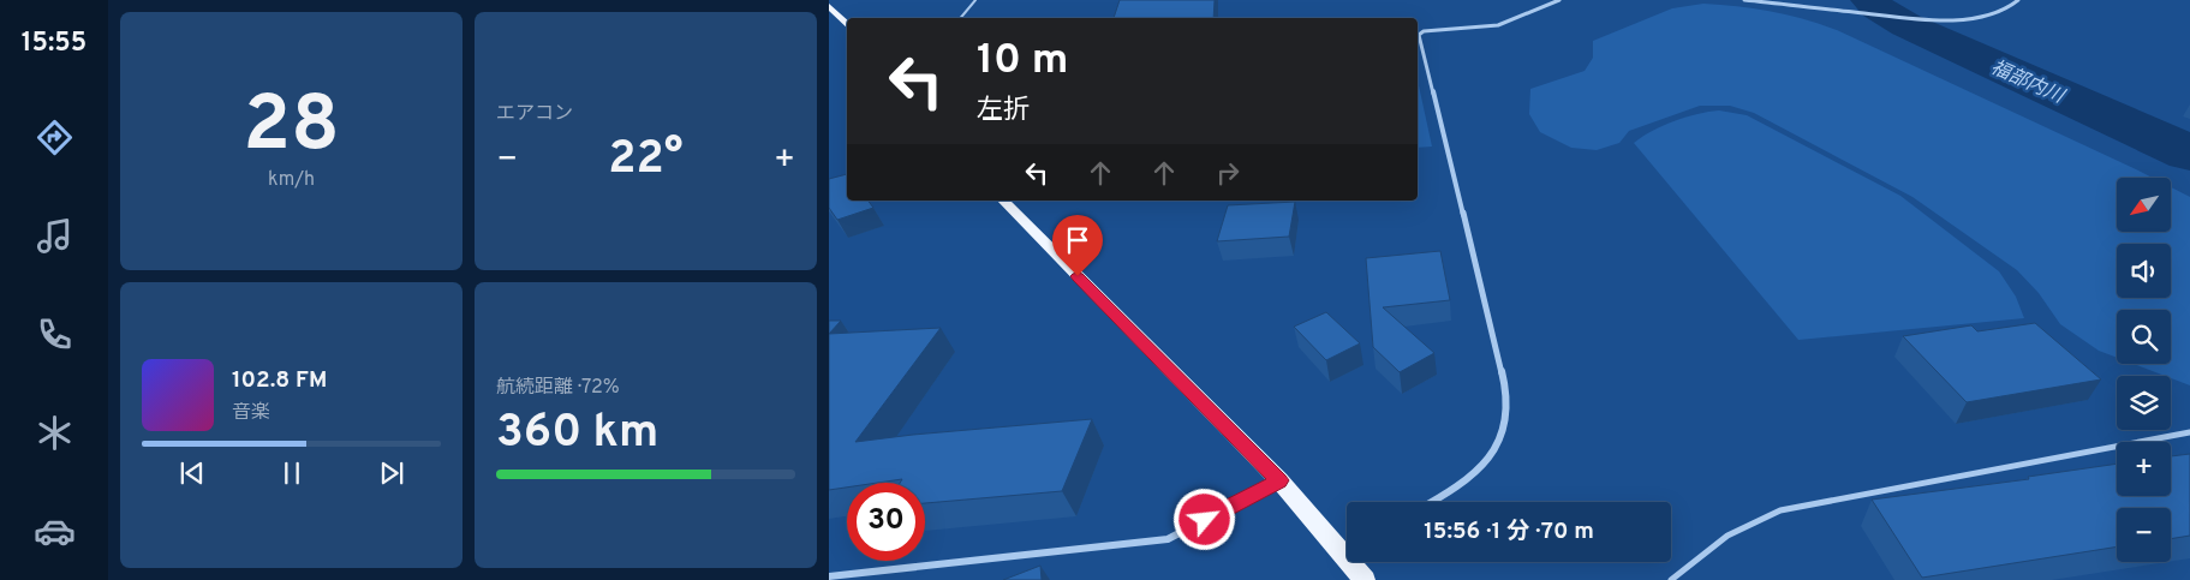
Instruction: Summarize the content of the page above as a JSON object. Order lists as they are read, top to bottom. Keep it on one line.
{"water":["福部内川"],"north":"bottom left","page":{"tabs":"15:55","tile":[["28","km/h"],"エアコン",["航続距離 · 72%","360 km"]],"turn":["10 m","左折"],"heat":["−","22°","+"],"map_buttons":["+","−"],"song":["102.8 FM","音楽"],"limit":"30","trip":"15:56 · 1 分 · 70 m"}}
